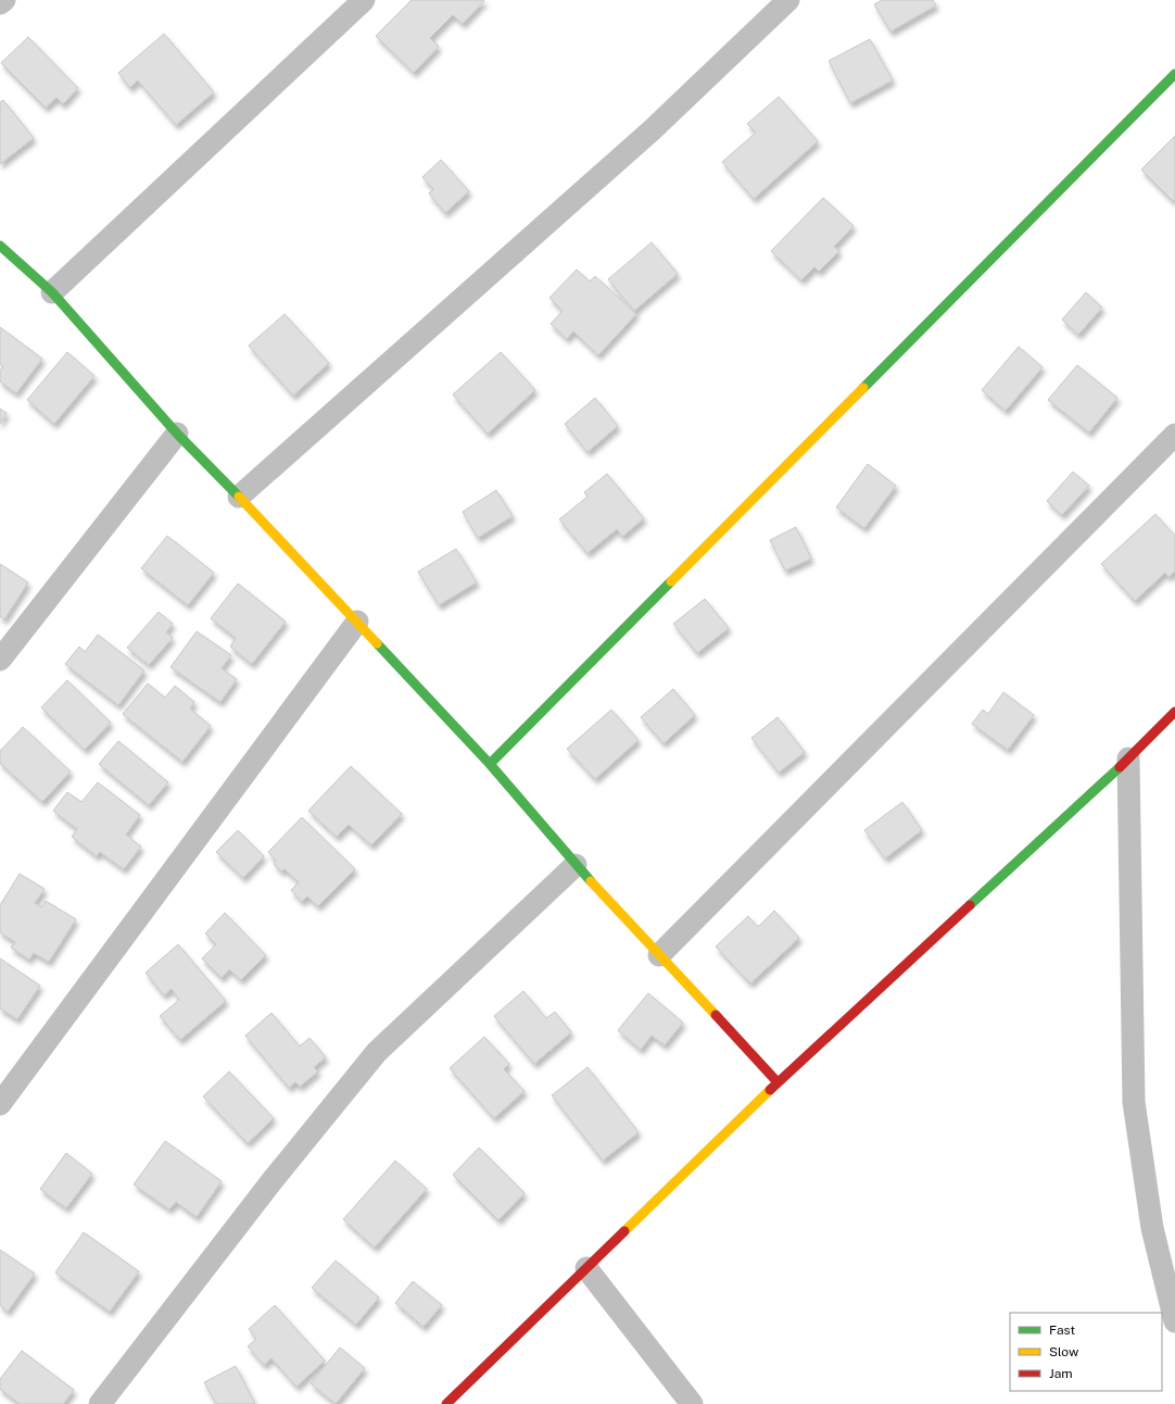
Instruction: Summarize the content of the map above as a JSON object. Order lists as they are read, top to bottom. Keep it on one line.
{"legend":["Fast","Slow","Jam"]}
